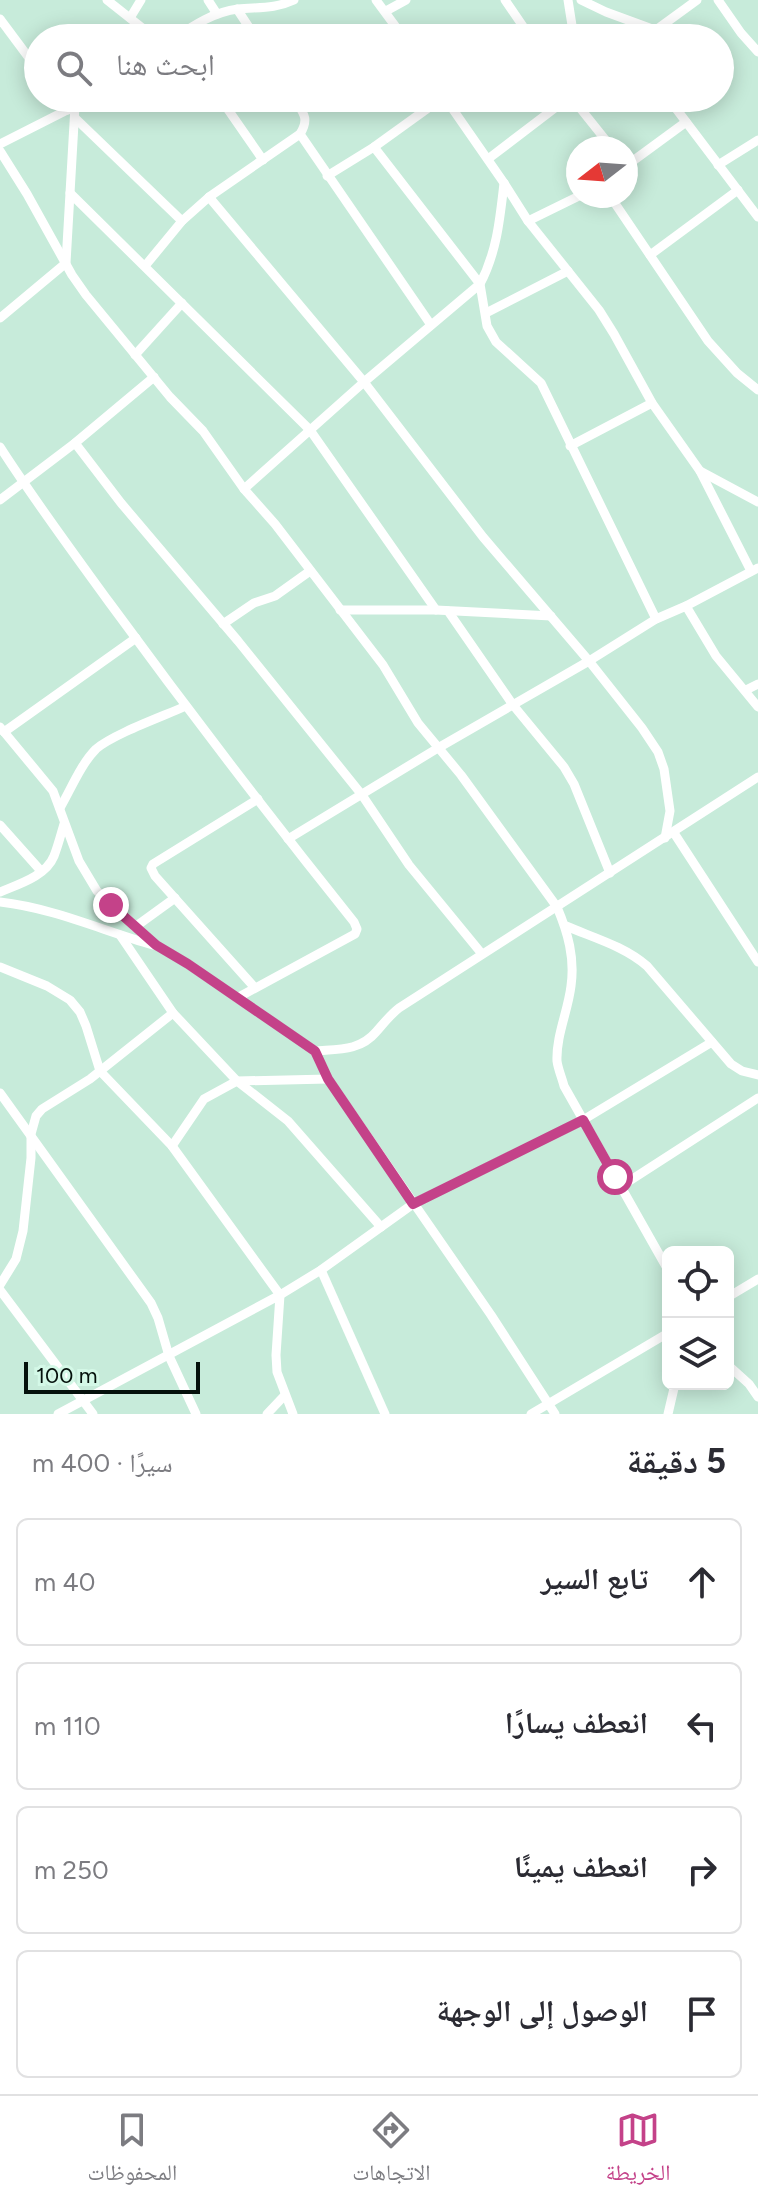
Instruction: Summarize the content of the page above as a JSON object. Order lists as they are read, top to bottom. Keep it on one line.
{"scale_bar":"100 m","north":"left","page":{"search":"ابحث هنا","scale":"100 m","heading":["5 دقيقة","سيرًا · 400 m"],"list":[["تابع السير","40 m"],["انعطف يسارًا","110 m"],["انعطف يمينًا","250 m"],"الوصول إلى الوجهة"],"nav":["الخريطة","الاتجاهات","المحفوظات"]}}
